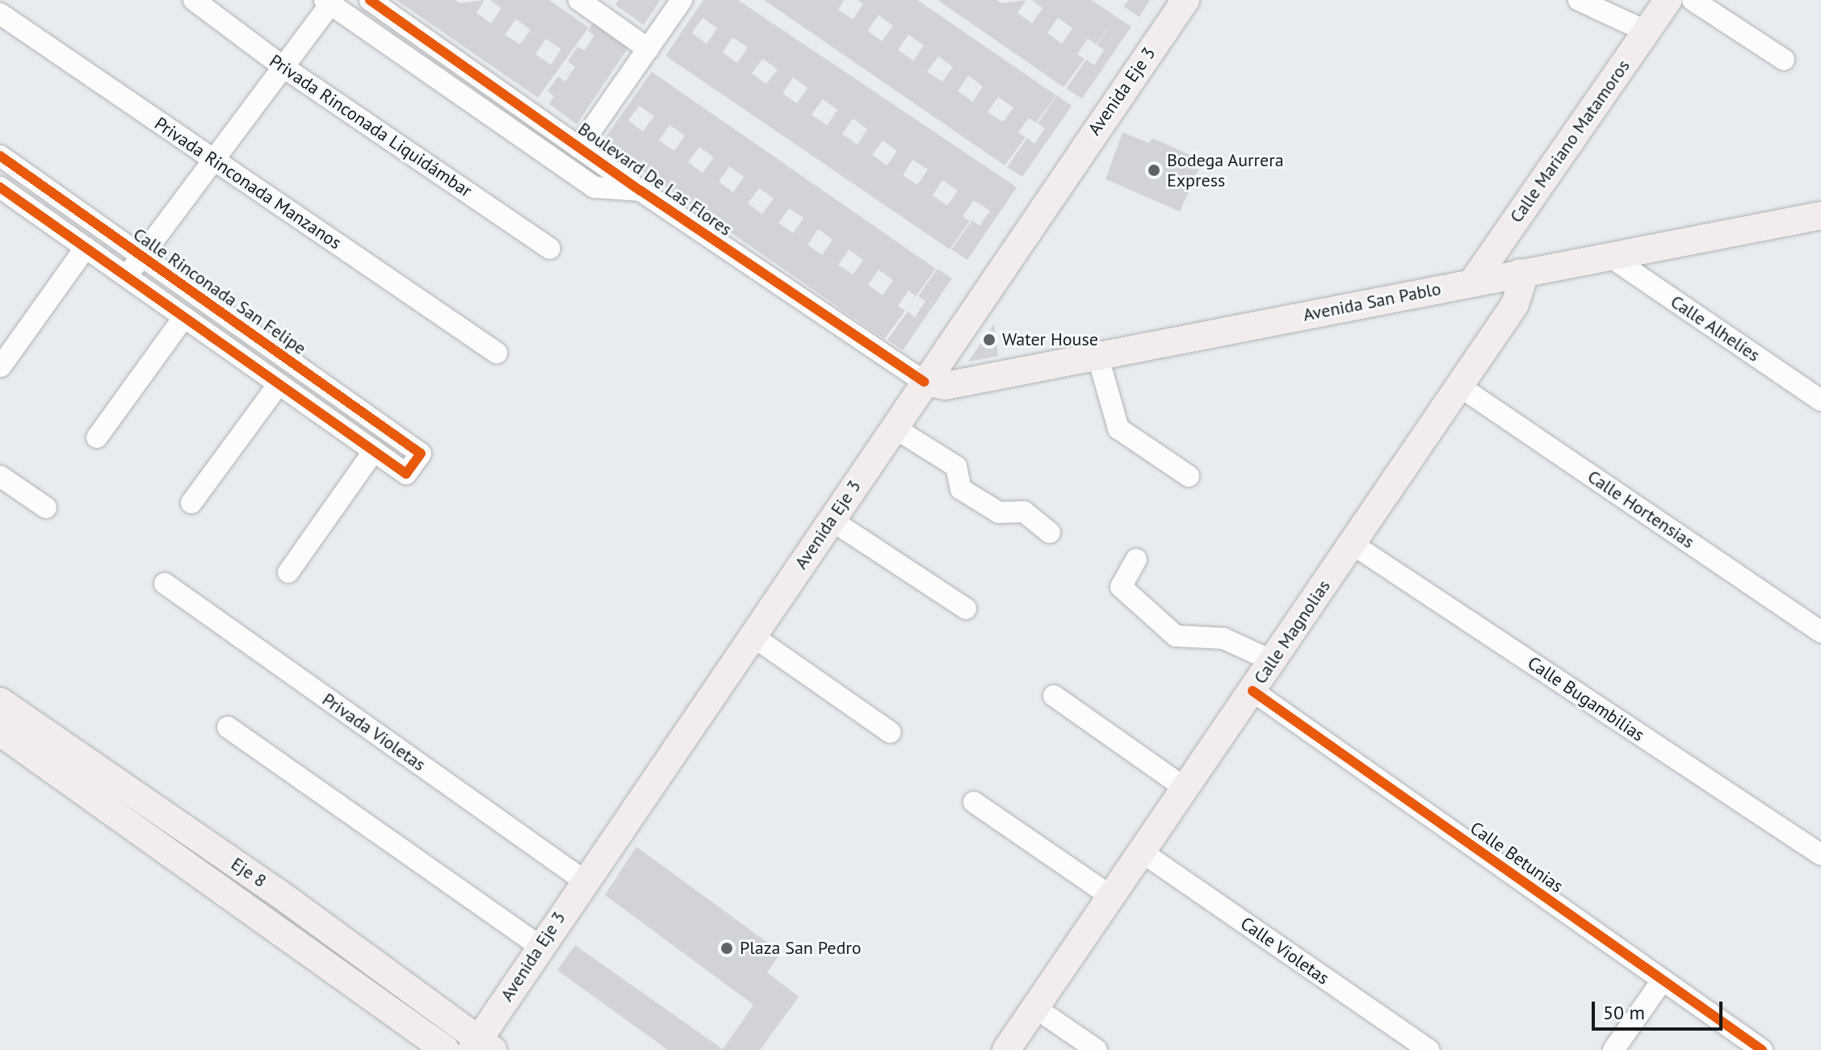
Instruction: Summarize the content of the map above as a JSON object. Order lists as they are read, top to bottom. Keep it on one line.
{"streets":{"main road":["Avenida Eje 3","Calle Mariano Matamoros","Avenida San Pablo","Calle Magnolias","Eje 8"],"street":["Privada Rinconada Liquidámbar","Boulevard De Las Flores","Privada Rinconada Manzanos","Calle Rinconada San Felipe","Calle Alhelíes","Calle Hortensias","Calle Bugambilias","Privada Violetas","Calle Betunias","Calle Violetas"]},"crossings":[["Avenida Eje 3","Boulevard De Las Flores"],["Avenida Eje 3","Avenida San Pablo"],["Avenida Eje 3","Privada Violetas"],["Avenida Eje 3","Eje 8"],["Privada Rinconada Liquidámbar","Calle Rinconada San Felipe"],["Calle Mariano Matamoros","Avenida San Pablo"],["Boulevard De Las Flores","Calle Rinconada San Felipe"],["Boulevard De Las Flores","Avenida San Pablo"],["Privada Rinconada Manzanos","Calle Rinconada San Felipe"],["Avenida San Pablo","Calle Alhelíes"],["Avenida San Pablo","Calle Magnolias"],["Calle Hortensias","Calle Magnolias"],["Calle Magnolias","Calle Bugambilias"],["Calle Magnolias","Calle Betunias"],["Calle Magnolias","Calle Violetas"]],"places":["Bodega Aurrera Express","Water House","Plaza San Pedro"],"scale_bar":"50 m"}
